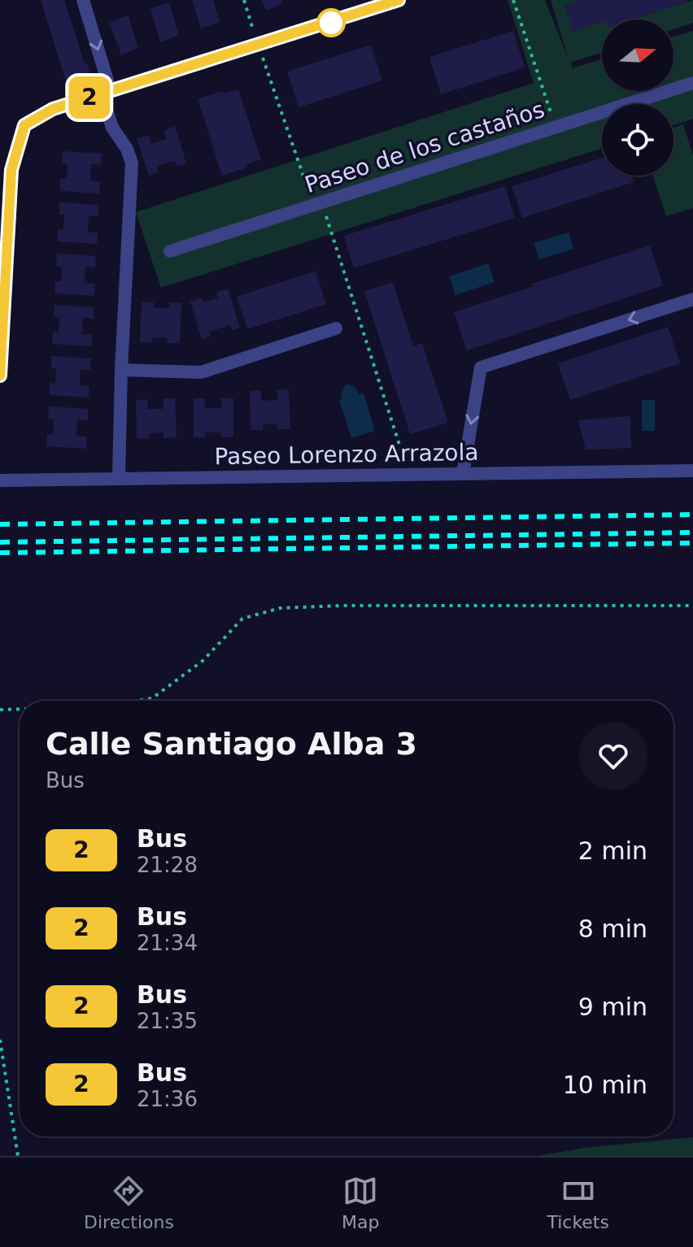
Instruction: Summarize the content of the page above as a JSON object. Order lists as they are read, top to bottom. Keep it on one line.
{"streets":{"street":["Paseo de los castaños","Paseo Lorenzo Arrazola"]},"lines":["bus line 2"],"north":"right","page":{"on_map":"2","heading":["Calle Santiago Alba 3","Bus"],"list":[{"mark":"2","name":"Bus","note":"21:28","value":"2 min"},{"mark":"2","name":"Bus","note":"21:34","value":"8 min"},{"mark":"2","name":"Bus","note":"21:35","value":"9 min"},{"mark":"2","name":"Bus","note":"21:36","value":"10 min"}],"tabs":["Directions","Map","Tickets"]}}
